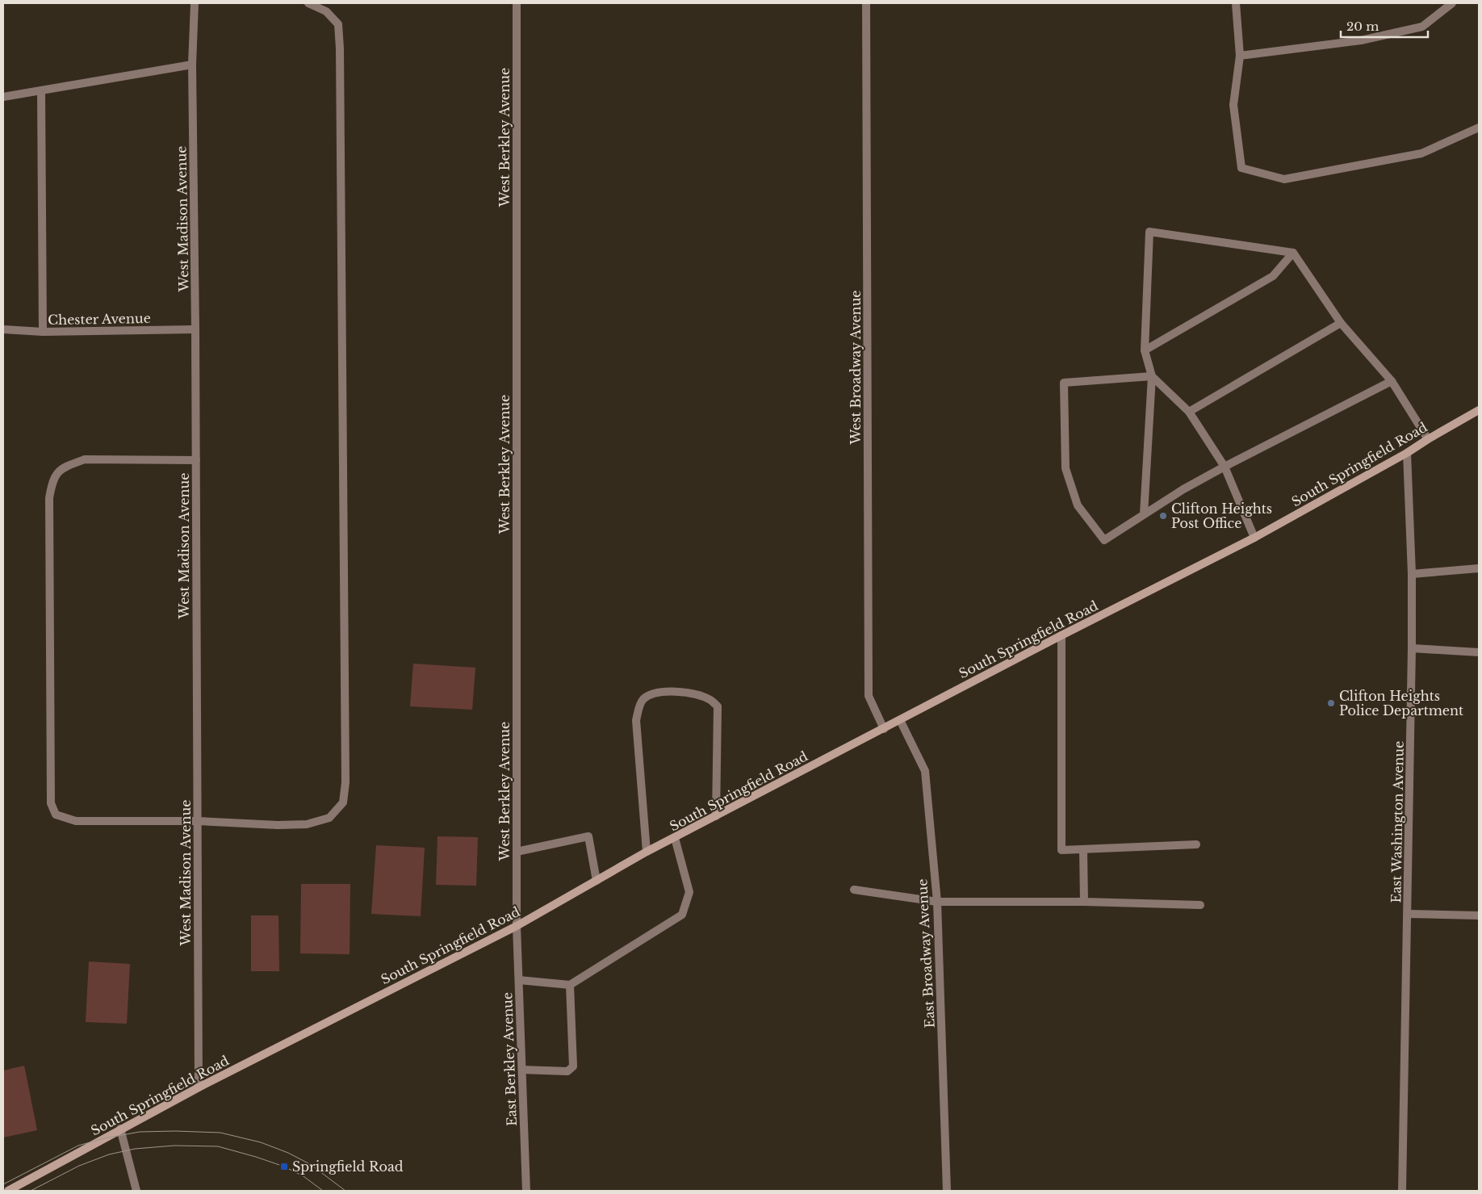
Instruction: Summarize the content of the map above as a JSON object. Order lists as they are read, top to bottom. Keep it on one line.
{"streets":{"main road":["South Springfield Road"],"street":["West Berkley Avenue","West Madison Avenue","Chester Avenue","West Broadway Avenue","East Washington Avenue","East Broadway Avenue","East Berkley Avenue"]},"crossings":[["West Berkley Avenue","South Springfield Road"],["West Berkley Avenue","East Berkley Avenue"],["West Madison Avenue","Chester Avenue"],["West Madison Avenue","South Springfield Road"],["West Broadway Avenue","South Springfield Road"],["South Springfield Road","East Washington Avenue"],["South Springfield Road","East Broadway Avenue"],["South Springfield Road","East Berkley Avenue"]],"places":{"other":["Clifton Heights Post Office","Clifton Heights Police Department"],"transit":["Springfield Road"]},"scale_bar":"20 m"}
